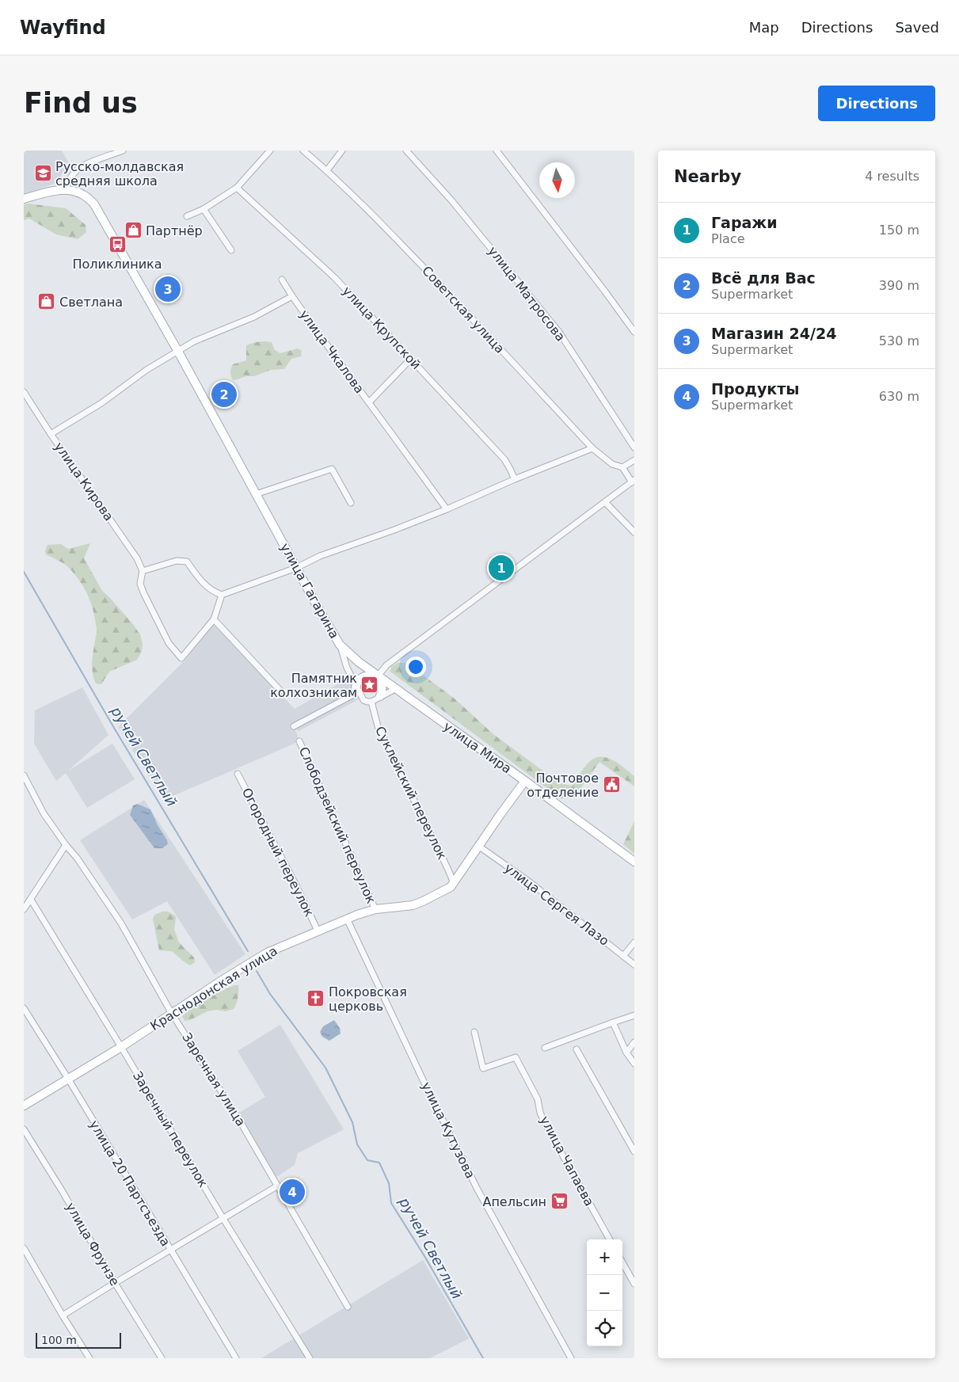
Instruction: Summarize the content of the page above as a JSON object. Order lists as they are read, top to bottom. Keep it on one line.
{"streets":{"main road":["улица Гагарина","улица Мира","Краснодонская улица"],"street":["улица Матросова","Советская улица","улица Крупской","улица Чкалова","улица Кирова","Суклейский переулок","Слободзейский переулок","Огородный переулок","улица Сергея Лазо","Заречная улица","Заречный переулок","улица Кутузова","улица Чапаева","улица 20 Партсъезда","улица Фрунзе"]},"crossings":[["улица Чкалова","улица Гагарина"],["улица Гагарина","улица Мира"],["улица Гагарина","Суклейский переулок"],["улица Мира","Суклейский переулок"],["улица Мира","Краснодонская улица"],["Суклейский переулок","Краснодонская улица"],["Слободзейский переулок","Краснодонская улица"],["Огородный переулок","Краснодонская улица"],["улица Сергея Лазо","Краснодонская улица"],["Краснодонская улица","Заречная улица"],["Краснодонская улица","Заречный переулок"],["Краснодонская улица","улица Кутузова"],["Краснодонская улица","улица 20 Партсъезда"]],"water":["ручей Светлый"],"places":{"school or university":["Русско-молдавская средняя школа"],"shop":["Партнёр","Светлана"],"bus stop":["Поликлиника"],"place":["Памятник колхозникам"],"public building":["Почтовое отделение"],"church":["Покровская церковь"],"supermarket":["Апельсин"]},"scale_bar":"100 m","north":"bottom","page":{"header":"Wayfind","nav":["Map","Directions","Saved"],"buttons":"Directions","title":"Find us","heading":["Nearby","4 results"],"list":[{"mark":"1","name":"Гаражи","note":"Place","value":"150 m"},{"mark":"2","name":"Всё для Вас","note":"Supermarket","value":"390 m"},{"mark":"3","name":"Магазин 24/24","note":"Supermarket","value":"530 m"},{"mark":"4","name":"Продукты","note":"Supermarket","value":"630 m"}],"pins":["3","2","1","4"],"map_buttons":["+","−"],"scale":"100 m"}}
